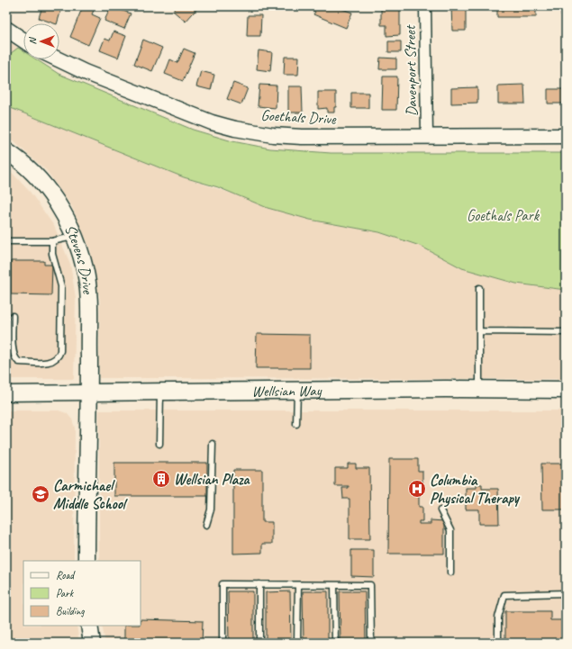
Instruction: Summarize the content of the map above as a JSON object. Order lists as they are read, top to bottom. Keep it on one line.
{"streets":{"main road":["Stevens Drive","Wellsian Way"],"street":["Davenport Street","Goethals Drive"]},"crossings":[["Davenport Street","Goethals Drive"],["Stevens Drive","Wellsian Way"]],"parks":["Goethals Park"],"places":{"building":["Wellsian Plaza"],"hospital":["Columbia Physical Therapy"],"school or university":["Carmichael Middle School"]},"legend":["Road","Park","Building"],"north":"left"}
